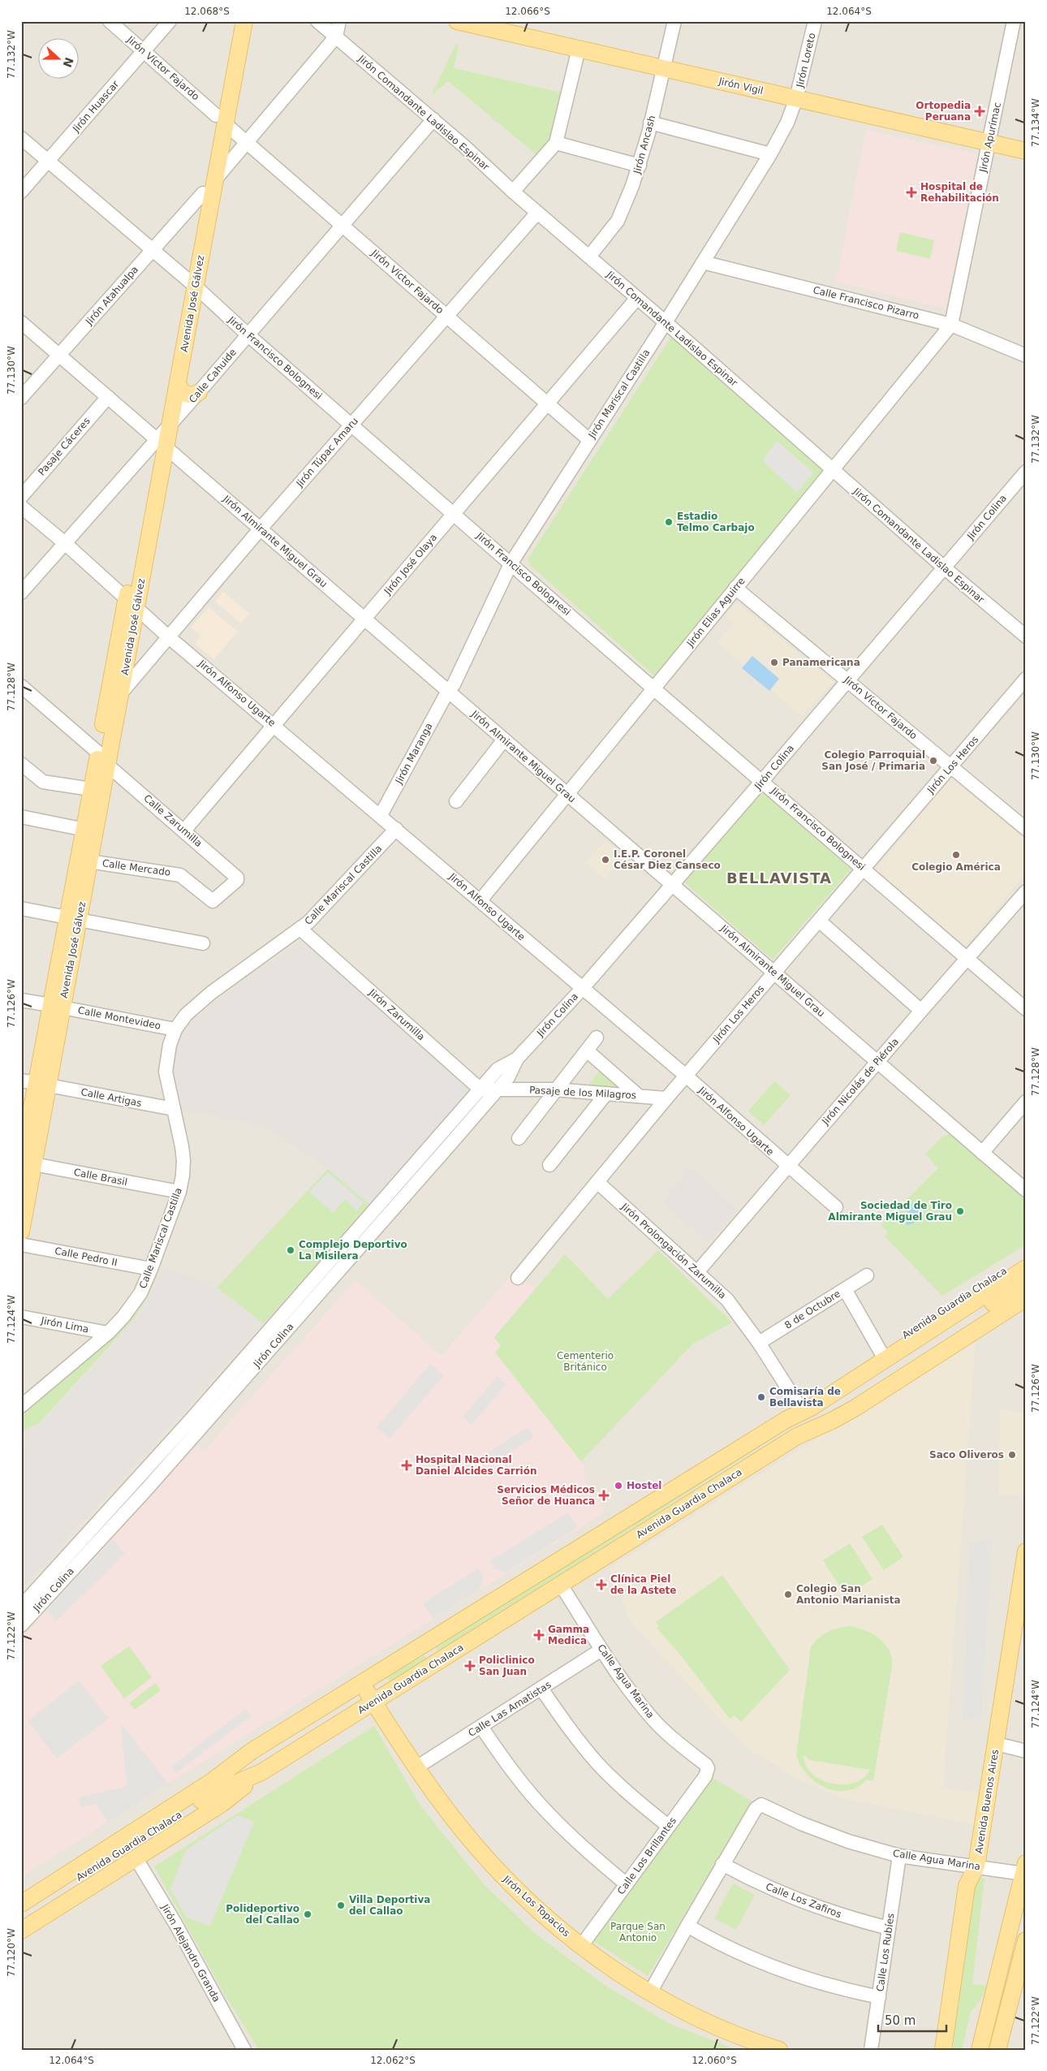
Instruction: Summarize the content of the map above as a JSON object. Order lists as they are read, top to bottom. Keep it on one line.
{"streets":{"main road":["Jirón Vigil","Avenida José Gálvez","Avenida Guardia Chalaca","Avenida Buenos Aires","Jirón Los Topacios"],"street":["Jirón Loreto","Jirón Víctor Fajardo","Jirón Huascar","Jirón Comandante Ladislao Espinar","Jirón Apurímac","Jirón Ancash","Jirón Atahualpa","Calle Francisco Pizarro","Jirón Francisco Bolognesi","Calle Cahuide","Jirón Mariscal Castilla","Pasaje Cáceres","Jirón Túpac Amaru","Jirón Colina","Jirón Almirante Miguel Grau","Jirón José Olaya","Jirón Elias Aguirre","Jirón Alfonso Ugarte","Jirón Maranga","Jirón Los Heros","Calle Zarumilla","Calle Mercado","Calle Mariscal Castilla","Jirón Zarumilla","Calle Montevideo","Jirón Nicolás de Piérola","Pasaje de los Milagros","Calle Artigas","Calle Brasil","Jirón Prolongación Zarumilla","Calle Pedro II","8 de Octubre","Jirón Lima","Calle Agua Marina","Calle Las Amatistas","Calle Los Brillantes","Calle Los Zafiros","Calle Los Rubíes","Jirón Alejandro Granda"]},"crossings":[["Jirón Loreto","Jirón Vigil"],["Jirón Loreto","Jirón Mariscal Castilla"],["Jirón Víctor Fajardo","Jirón Huascar"],["Jirón Víctor Fajardo","Avenida José Gálvez"],["Jirón Víctor Fajardo","Calle Cahuide"],["Jirón Víctor Fajardo","Jirón Mariscal Castilla"],["Jirón Víctor Fajardo","Jirón Túpac Amaru"],["Jirón Víctor Fajardo","Jirón Colina"],["Jirón Víctor Fajardo","Jirón José Olaya"],["Jirón Víctor Fajardo","Jirón Elias Aguirre"],["Jirón Víctor Fajardo","Jirón Los Heros"],["Jirón Vigil","Jirón Apurímac"],["Jirón Vigil","Jirón Ancash"],["Jirón Vigil","Jirón Mariscal Castilla"],["Jirón Huascar","Jirón Francisco Bolognesi"],["Jirón Comandante Ladislao Espinar","Jirón Ancash"],["Jirón Comandante Ladislao Espinar","Calle Cahuide"],["Jirón Comandante Ladislao Espinar","Jirón Mariscal Castilla"],["Jirón Comandante Ladislao Espinar","Jirón Túpac Amaru"],["Jirón Comandante Ladislao Espinar","Jirón Colina"],["Jirón Comandante Ladislao Espinar","Jirón José Olaya"],["Jirón Comandante Ladislao Espinar","Jirón Elias Aguirre"],["Jirón Apurímac","Calle Francisco Pizarro"],["Jirón Apurímac","Jirón Elias Aguirre"],["Jirón Atahualpa","Avenida José Gálvez"],["Jirón Atahualpa","Jirón Francisco Bolognesi"],["Jirón Atahualpa","Jirón Almirante Miguel Grau"],["Calle Francisco Pizarro","Jirón Mariscal Castilla"],["Calle Francisco Pizarro","Jirón Elias Aguirre"],["Avenida José Gálvez","Jirón Francisco Bolognesi"],["Avenida José Gálvez","Calle Cahuide"],["Avenida José Gálvez","Jirón Túpac Amaru"],["Avenida José Gálvez","Jirón Almirante Miguel Grau"],["Avenida José Gálvez","Jirón Alfonso Ugarte"],["Avenida José Gálvez","Calle Zarumilla"],["Avenida José Gálvez","Calle Mercado"],["Avenida José Gálvez","Calle Montevideo"],["Avenida José Gálvez","Calle Artigas"],["Avenida José Gálvez","Calle Brasil"],["Jirón Francisco Bolognesi","Calle Cahuide"],["Jirón Francisco Bolognesi","Jirón Mariscal Castilla"],["Jirón Francisco Bolognesi","Jirón Túpac Amaru"],["Jirón Francisco Bolognesi","Jirón Colina"],["Jirón Francisco Bolognesi","Jirón José Olaya"],["Jirón Francisco Bolognesi","Jirón Elias Aguirre"],["Jirón Francisco Bolognesi","Jirón Los Heros"],["Jirón Francisco Bolognesi","Jirón Nicolás de Piérola"],["Jirón Mariscal Castilla","Jirón Almirante Miguel Grau"],["Jirón Mariscal Castilla","Jirón Maranga"],["Pasaje Cáceres","Jirón Almirante Miguel Grau"],["Jirón Túpac Amaru","Jirón Almirante Miguel Grau"],["Jirón Túpac Amaru","Jirón Alfonso Ugarte"],["Jirón Colina","Jirón Almirante Miguel Grau"],["Jirón Colina","Jirón Alfonso Ugarte"],["Jirón Colina","Jirón Zarumilla"],["Jirón Colina","Pasaje de los Milagros"],["Jirón Almirante Miguel Grau","Jirón José Olaya"],["Jirón Almirante Miguel Grau","Jirón Elias Aguirre"],["Jirón Almirante Miguel Grau","Jirón Maranga"],["Jirón Almirante Miguel Grau","Jirón Los Heros"],["Jirón Almirante Miguel Grau","Jirón Nicolás de Piérola"],["Jirón José Olaya","Jirón Alfonso Ugarte"],["Jirón José Olaya","Calle Zarumilla"],["Jirón Elias Aguirre","Jirón Alfonso Ugarte"],["Jirón Alfonso Ugarte","Jirón Maranga"],["Jirón Alfonso Ugarte","Jirón Los Heros"],["Jirón Alfonso Ugarte","Calle Mariscal Castilla"],["Jirón Alfonso Ugarte","Jirón Nicolás de Piérola"],["Jirón Los Heros","Pasaje de los Milagros"],["Jirón Los Heros","Jirón Prolongación Zarumilla"],["Calle Zarumilla","Calle Mercado"],["Calle Mariscal Castilla","Jirón Zarumilla"],["Calle Mariscal Castilla","Calle Montevideo"],["Calle Mariscal Castilla","Calle Artigas"],["Calle Mariscal Castilla","Calle Brasil"],["Calle Mariscal Castilla","Calle Pedro II"],["Calle Mariscal Castilla","Jirón Lima"],["Jirón Nicolás de Piérola","Jirón Prolongación Zarumilla"],["Jirón Prolongación Zarumilla","Avenida Guardia Chalaca"],["Jirón Prolongación Zarumilla","8 de Octubre"],["Avenida Guardia Chalaca","Calle Agua Marina"],["Avenida Guardia Chalaca","Jirón Los Topacios"],["Calle Agua Marina","Calle Las Amatistas"],["Calle Agua Marina","Avenida Buenos Aires"],["Calle Agua Marina","Calle Los Brillantes"],["Calle Agua Marina","Calle Los Zafiros"],["Calle Agua Marina","Calle Los Rubíes"],["Calle Las Amatistas","Jirón Los Topacios"],["Calle Los Brillantes","Jirón Los Topacios"],["Calle Los Zafiros","Calle Los Rubíes"]],"districts":["BELLAVISTA"],"parks":["Cementerio Británico","Parque San Antonio"],"places":{"health":["Ortopedia Peruana","Hospital de Rehabilitación","Hospital Nacional Daniel Alcides Carrión","Servicios Médicos Señor de Huanca","Clínica Piel de la Astete","Gamma Medica","Policlinico San Juan"],"other":["Estadio Telmo Carbajo","Panamericana","Colegio Parroquial San José / Primaria","Colegio América","I.E.P. Coronel César Diez Canseco","Sociedad de Tiro Almirante Miguel Grau","Complejo Deportivo La Misilera","Comisaría de Bellavista","Saco Oliveros","Hostel","Colegio San Antonio Marianista","Villa Deportiva del Callao","Polideportivo del Callao"]},"scale_bar":"50 m","north":"right","coordinates":["12.068°S","12.066°S","12.064°S","77.132°W","77.134°W","77.130°W","77.128°W","77.126°W","77.124°W","77.122°W","77.120°W","12.062°S","12.060°S"]}
